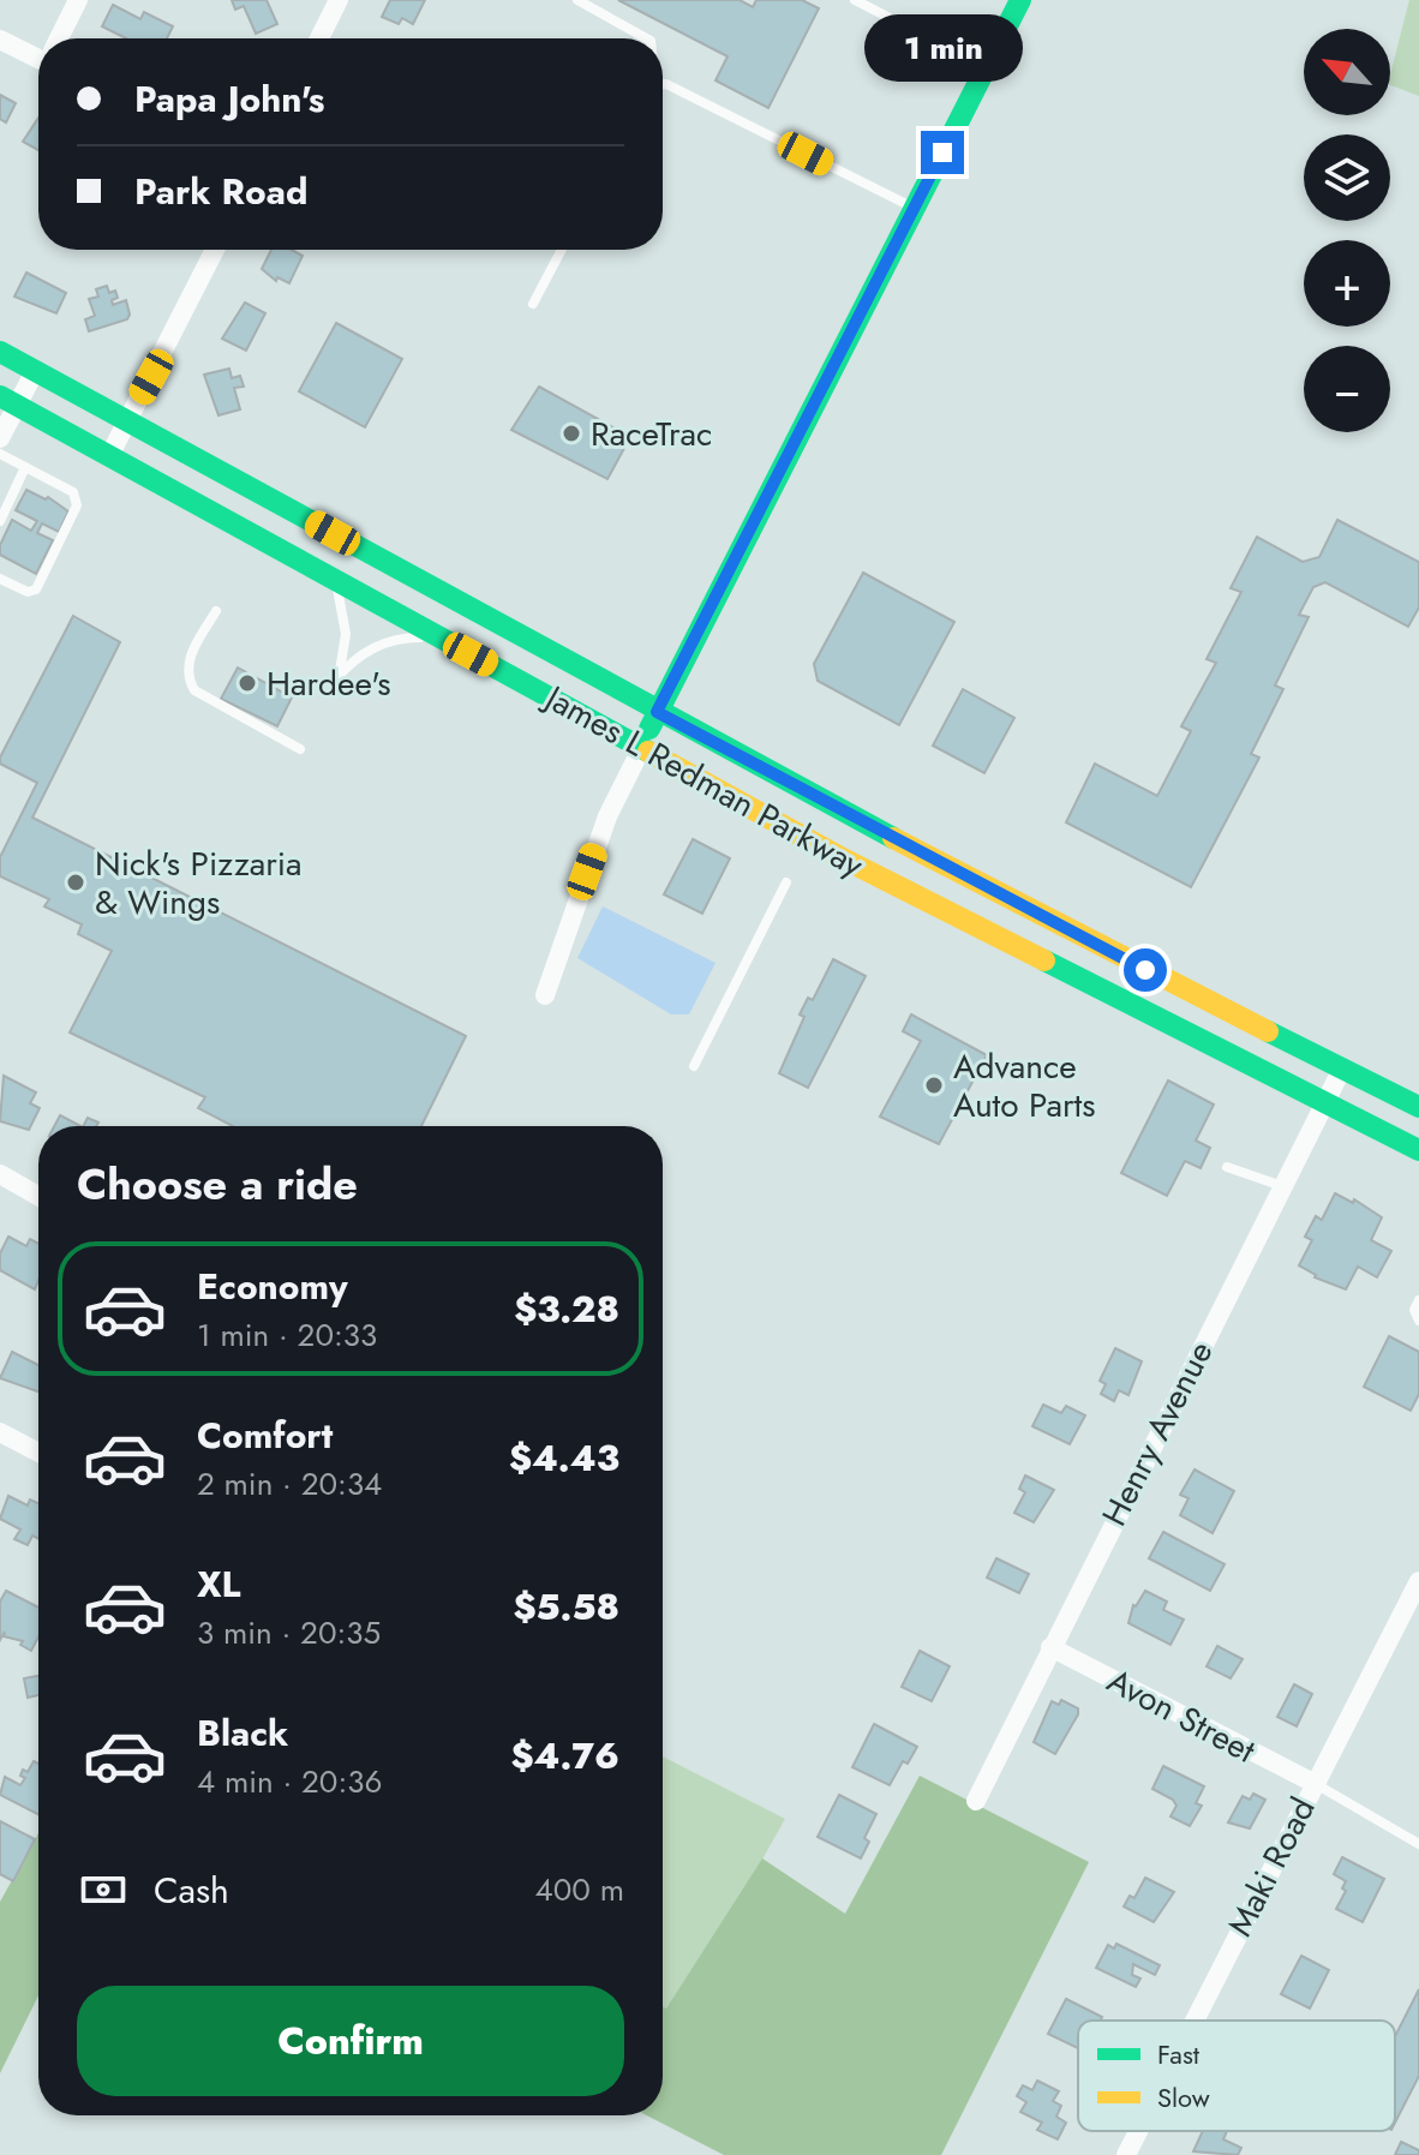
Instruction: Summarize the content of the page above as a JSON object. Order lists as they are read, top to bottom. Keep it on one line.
{"streets":{"main road":["James L Redman Parkway"],"street":["Henry Avenue","Avon Street","Maki Road"]},"crossings":[["James L Redman Parkway","Henry Avenue"],["Henry Avenue","Avon Street"],["Avon Street","Maki Road"]],"places":["RaceTrac","Hardee's","Nick's Pizzaria & Wings","Advance Auto Parts"],"legend":["Fast","Slow"],"north":"top left","page":{"bubble":"1 min","map_buttons":["+","−"],"banner":["Papa John's","Park Road"],"heading":"Choose a ride","list":[{"name":"Economy","note":"1 min · 20:33","value":"$3.28"},{"name":"Comfort","note":"2 min · 20:34","value":"$4.43"},{"name":"XL","note":"3 min · 20:35","value":"$5.58"},{"name":"Black","note":"4 min · 20:36","value":"$4.76"}],"pay":["Cash","400 m"],"buttons":"Confirm"}}
